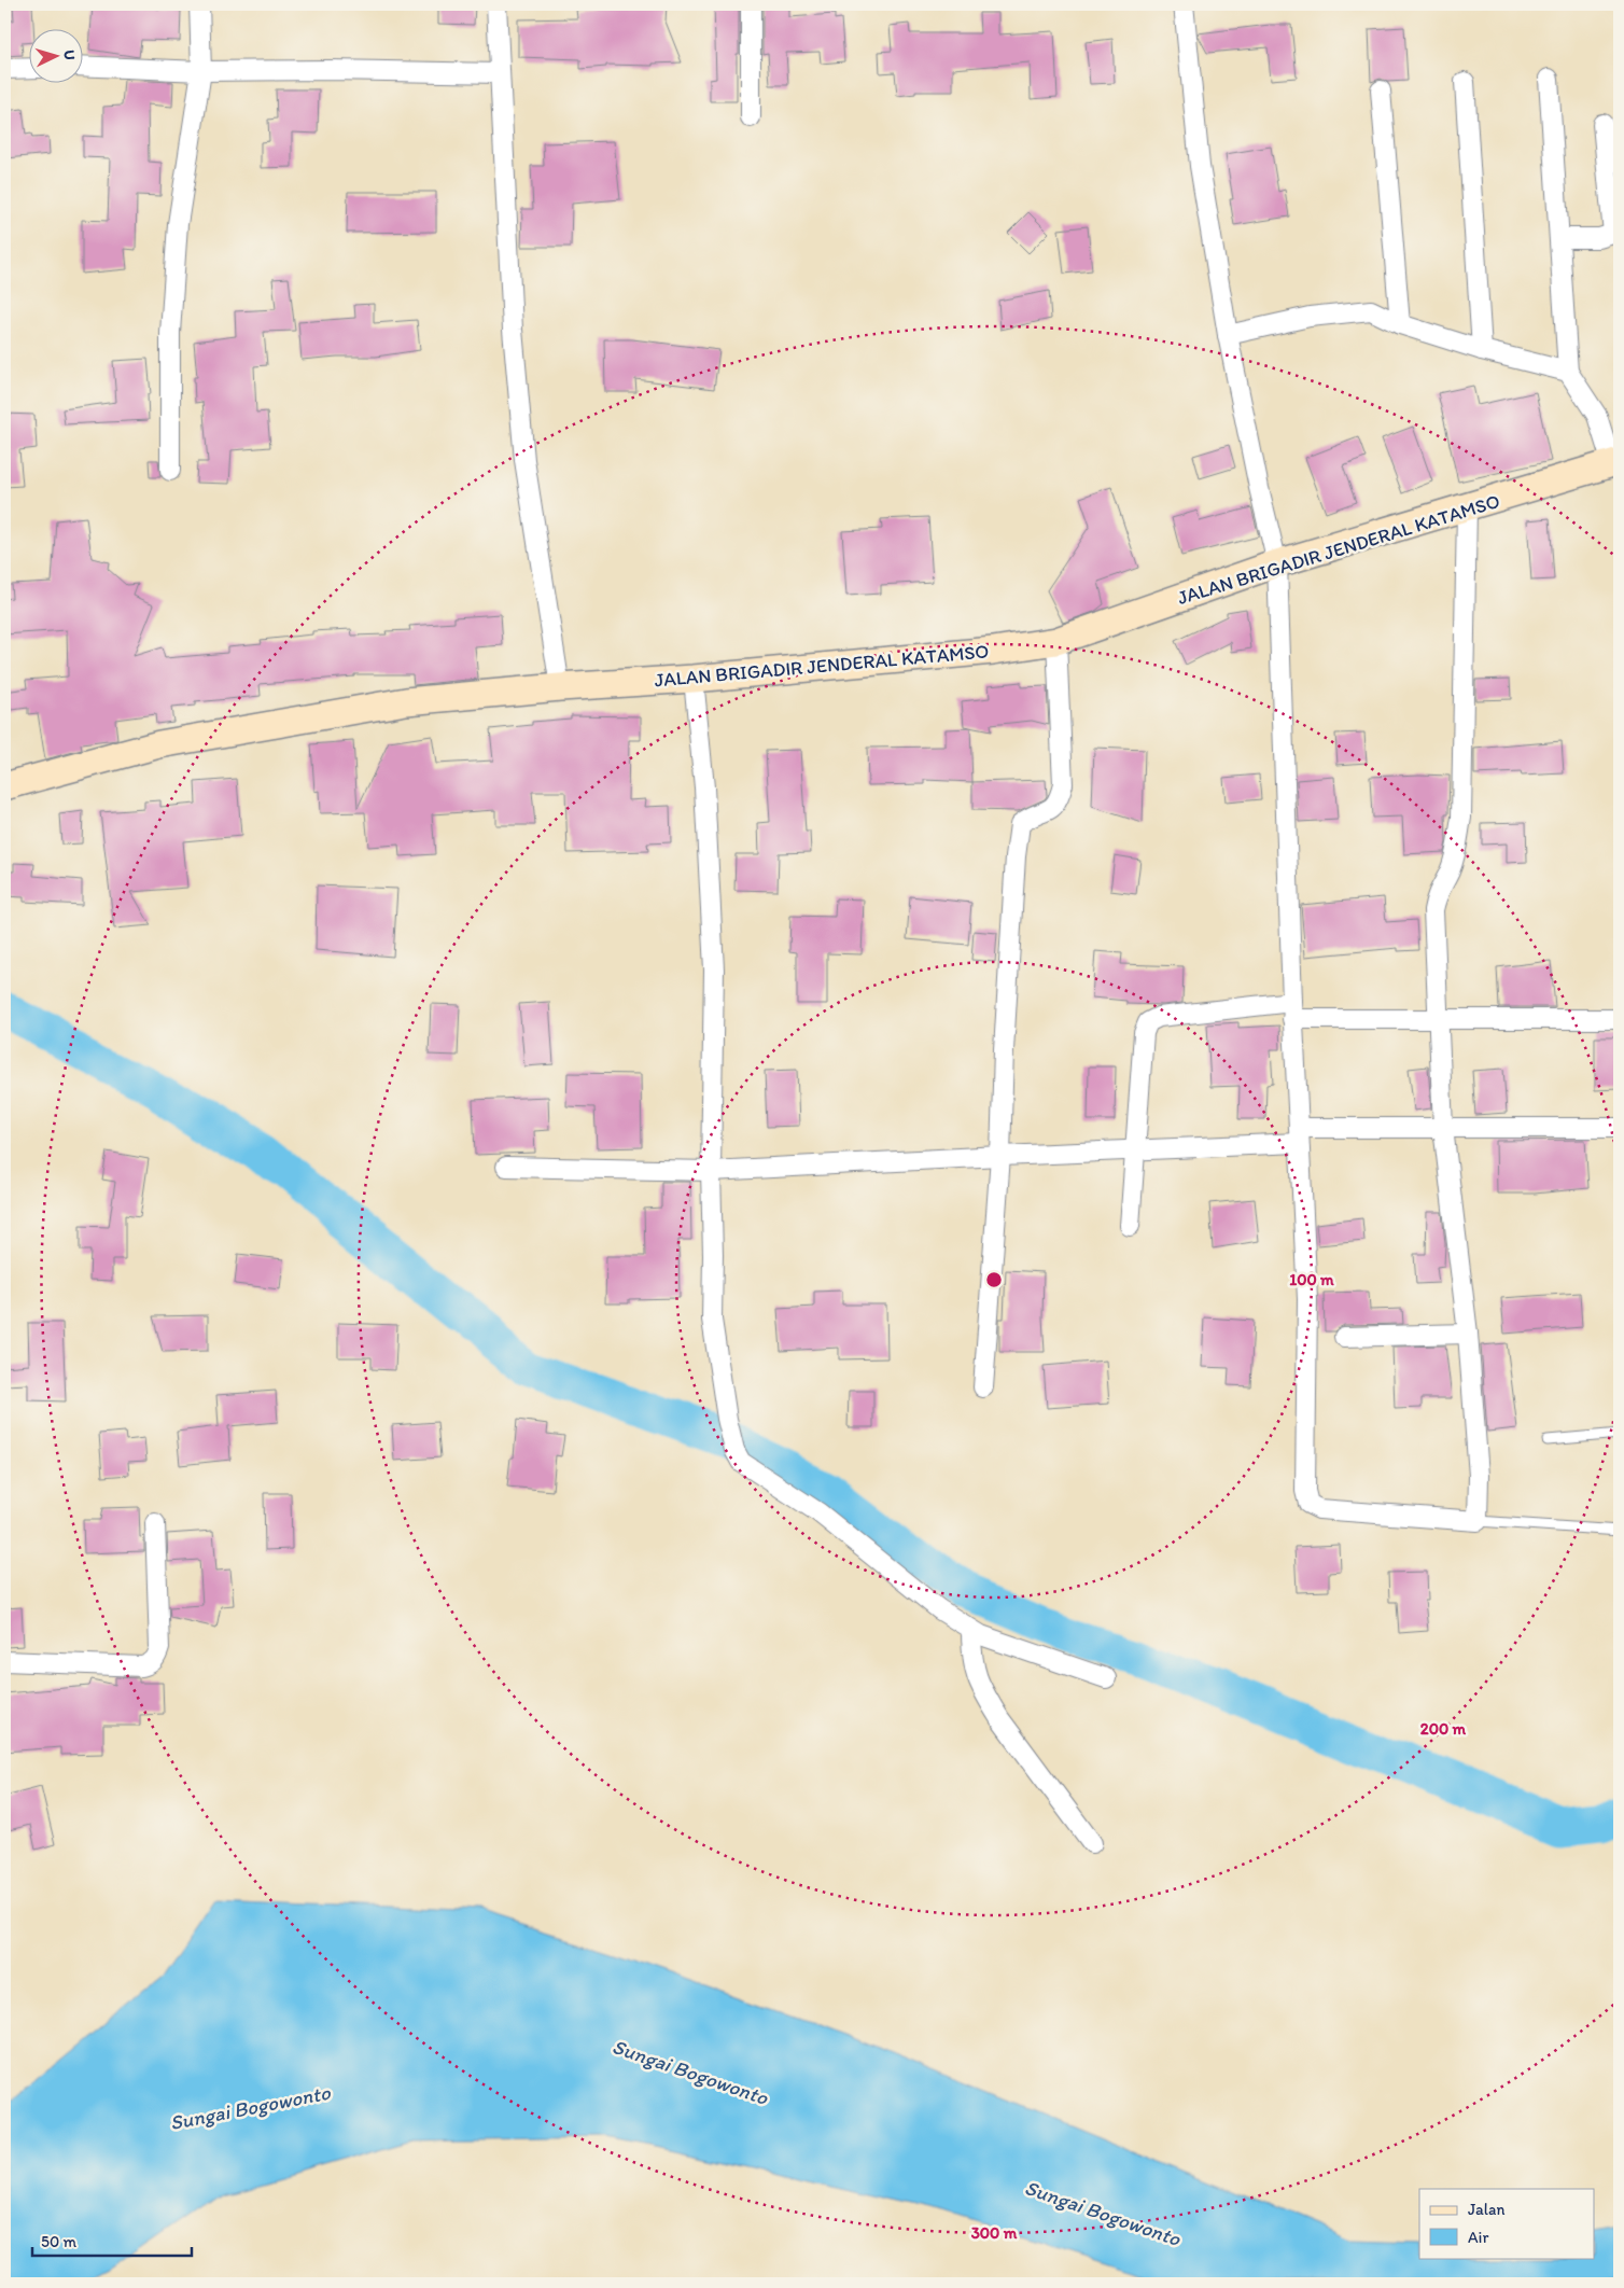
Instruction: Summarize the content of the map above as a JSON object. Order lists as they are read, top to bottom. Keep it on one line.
{"streets":{"main road":["JALAN BRIGADIR JENDERAL KATAMSO"]},"water":["Sungai Bogowonto"],"legend":["Jalan","Air"],"scale_bar":"50 m","north":"right","rings":["100 m","200 m","300 m"]}
